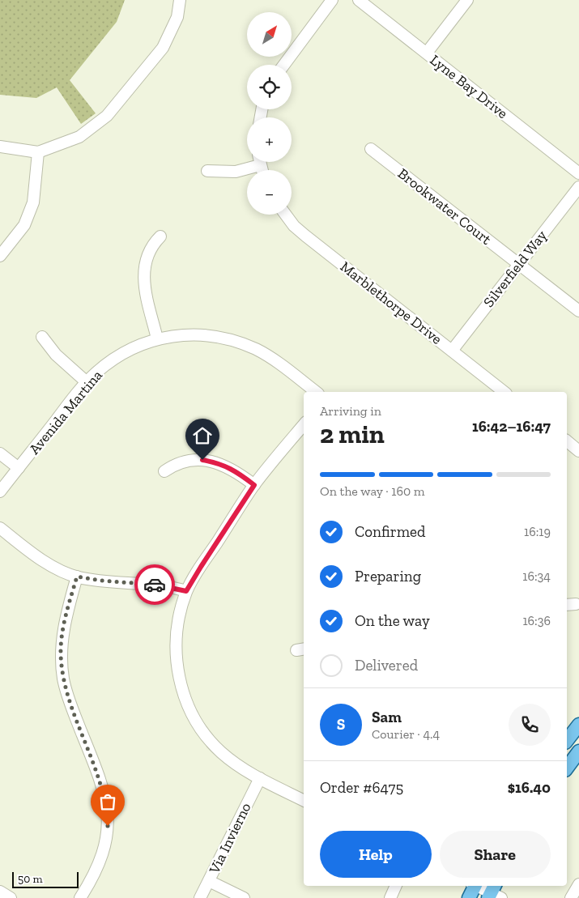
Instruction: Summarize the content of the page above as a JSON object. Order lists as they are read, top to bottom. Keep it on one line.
{"streets":{"street":["Lyne Bay Drive","Brookwater Court","Silverfield Way","Marblethorpe Drive","Avenida Martina","Via Invierno"]},"crossings":[["Brookwater Court","Silverfield Way"],["Silverfield Way","Marblethorpe Drive"]],"scale_bar":"50 m","north":"top right","page":{"map_buttons":["+","−"],"heading":["2 min","Arriving in","16:42–16:47"],"panel":["Sam","Courier · 4.4","Order #6475","$16.40"],"bar":"On the way · 160 m","list":[["Confirmed","16:19"],["Preparing","16:34"],["On the way","16:36"],"Delivered"],"round":"S","buttons":["Help","Share"],"scale":"50 m"}}
